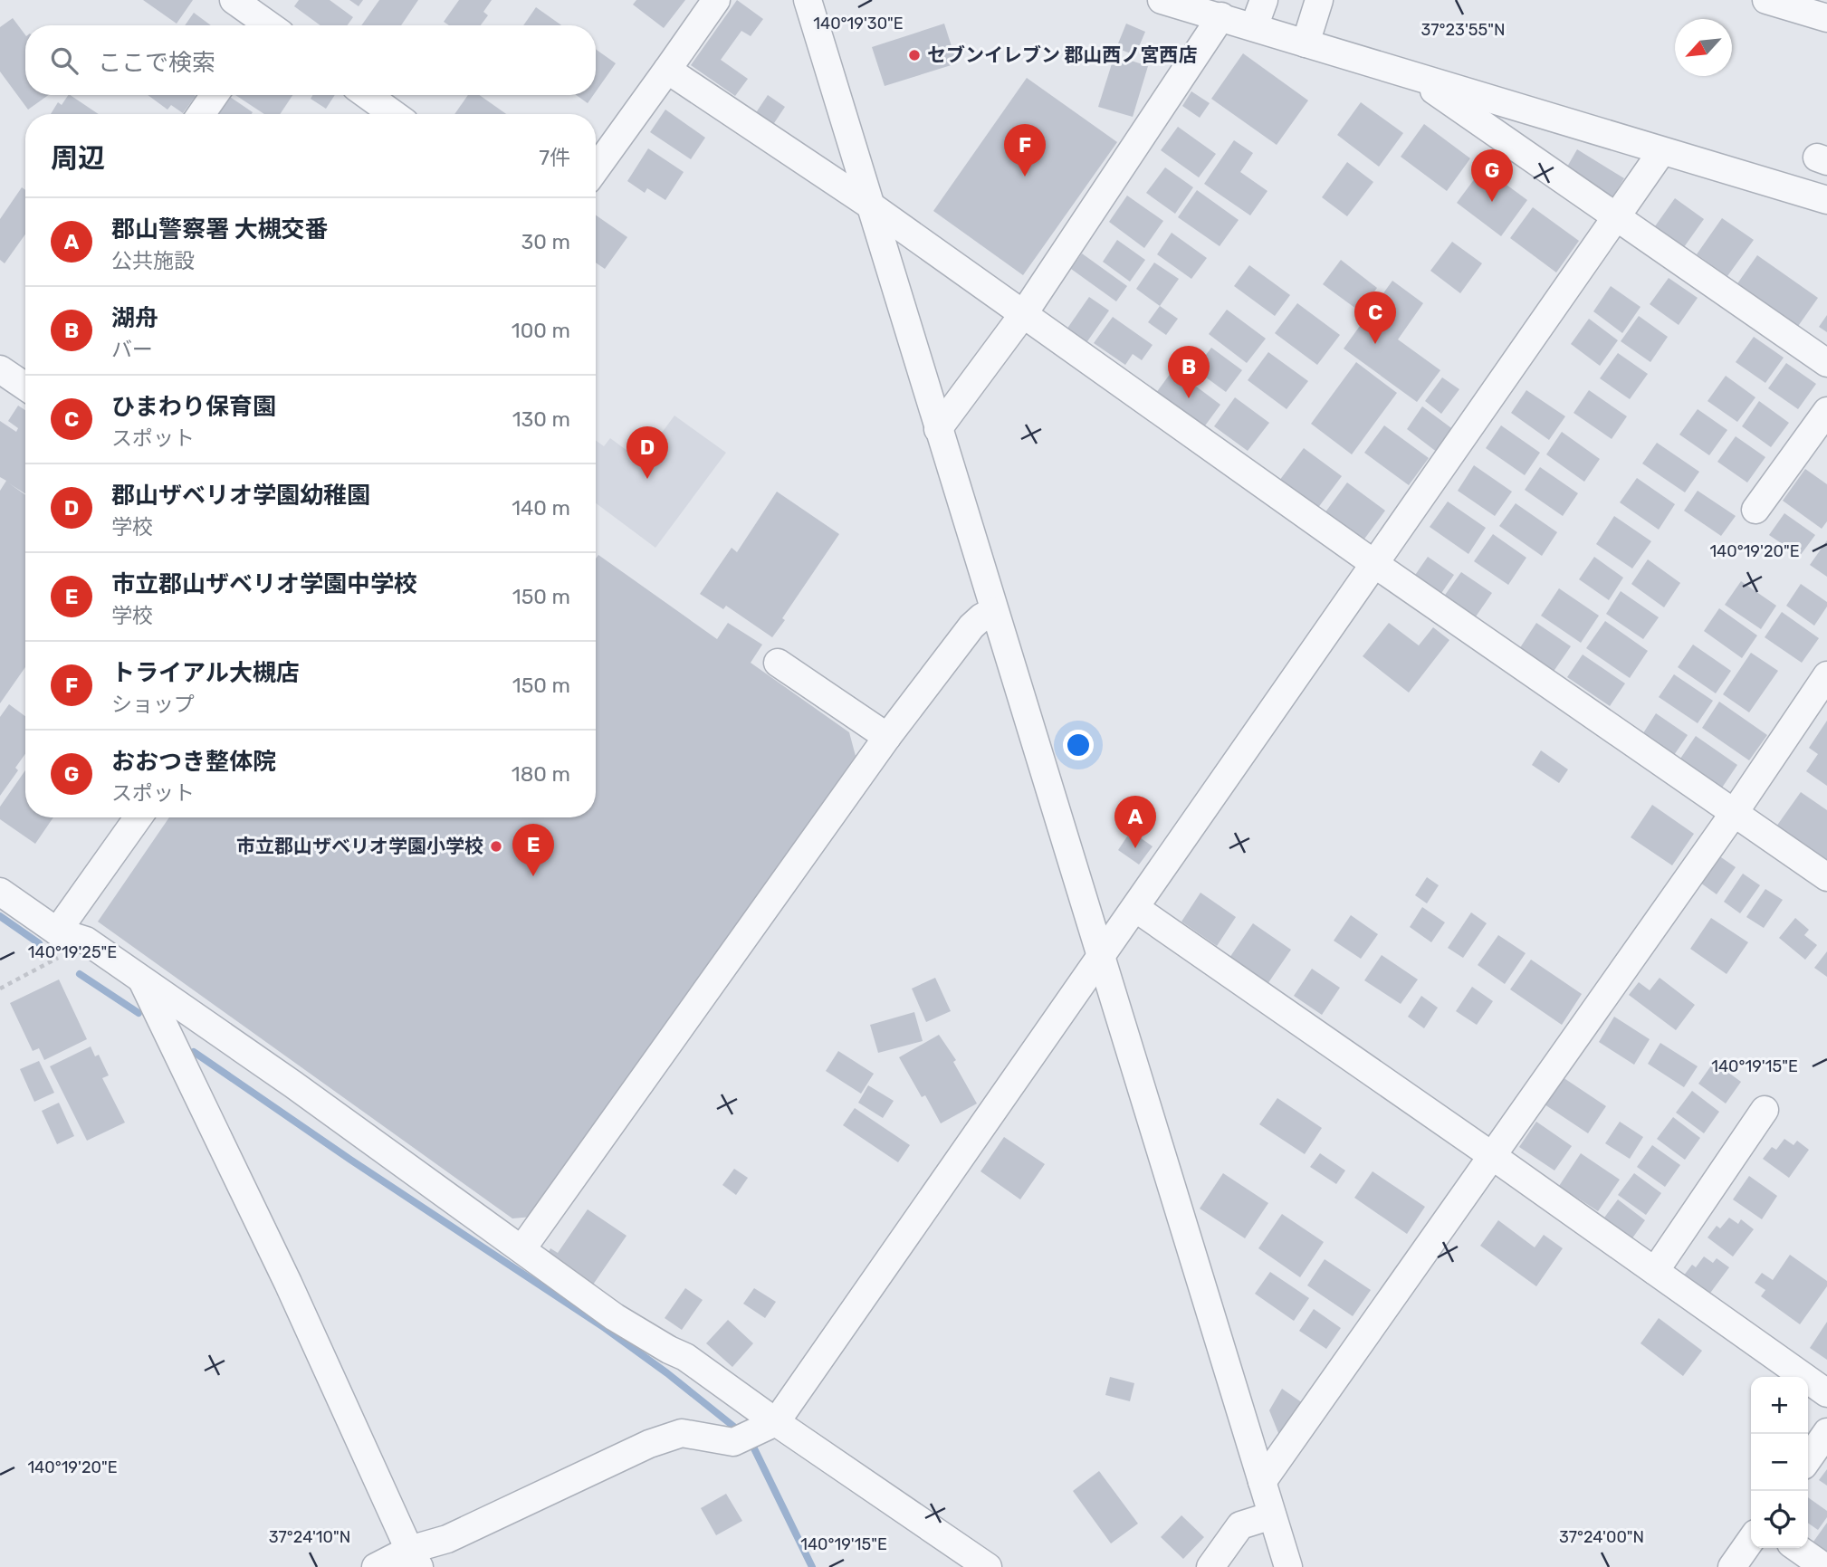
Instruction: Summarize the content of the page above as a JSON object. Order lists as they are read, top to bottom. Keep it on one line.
{"places":["セブンイレブン 郡山西ノ宮西店","市立郡山ザベリオ学園小学校"],"north":"bottom left","page":{"search":"ここで検索","heading":["周辺","7件"],"pins":["F","G","C","B","D","A","E"],"list":[{"mark":"A","name":"郡山警察署 大槻交番","note":"公共施設","value":"30 m"},{"mark":"B","name":"湖舟","note":"バー","value":"100 m"},{"mark":"C","name":"ひまわり保育園","note":"スポット","value":"130 m"},{"mark":"D","name":"郡山ザベリオ学園幼稚園","note":"学校","value":"140 m"},{"mark":"E","name":"市立郡山ザベリオ学園中学校","note":"学校","value":"150 m"},{"mark":"F","name":"トライアル大槻店","note":"ショップ","value":"150 m"},{"mark":"G","name":"おおつき整体院","note":"スポット","value":"180 m"}],"map_buttons":["+","−"]},"coordinates":["140°19'30\"E","37°23'55\"N","140°19'20\"E","140°19'25\"E","140°19'15\"E","37°24'10\"N","37°24'00\"N"]}
